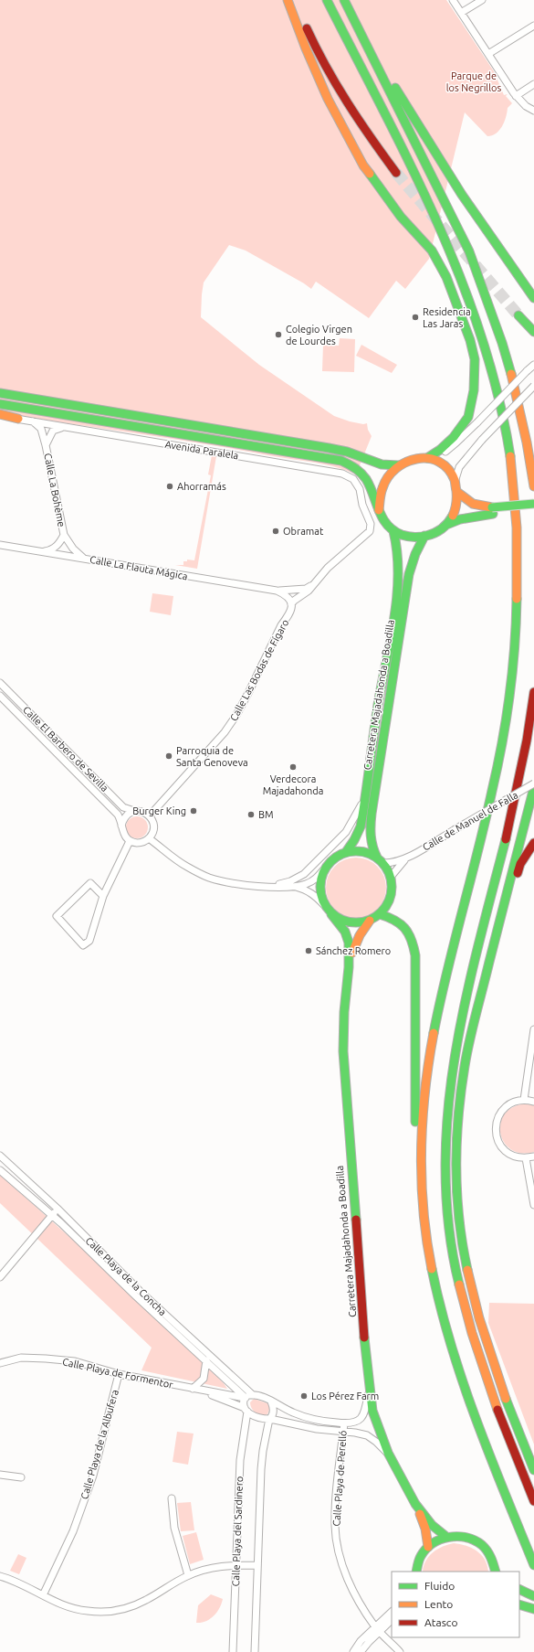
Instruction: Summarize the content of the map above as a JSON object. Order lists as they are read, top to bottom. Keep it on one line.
{"streets":{"main road":["Carretera Majadahonda a Boadilla"],"street":["Avenida Paralela","Calle La Bohème","Calle La Flauta Mágica","Calle Las Bodas de Fígaro","Calle El Barbero de Sevilla","Calle de Manuel de Falla","Calle Playa de la Concha","Calle Playa de Formentor","Calle Playa de la Albufera","Calle Playa de Perelló","Calle Playa del Sardinero"]},"crossings":[["Avenida Paralela","Calle La Bohème"],["Avenida Paralela","Calle Las Bodas de Fígaro"],["Calle La Bohème","Calle La Flauta Mágica"],["Calle La Flauta Mágica","Calle Las Bodas de Fígaro"],["Calle Las Bodas de Fígaro","Calle El Barbero de Sevilla"],["Carretera Majadahonda a Boadilla","Calle de Manuel de Falla"],["Calle Playa de la Concha","Calle Playa de Formentor"],["Calle Playa de la Concha","Calle Playa del Sardinero"],["Calle Playa de Formentor","Calle Playa de la Albufera"],["Calle Playa de Formentor","Calle Playa del Sardinero"]],"parks":["Parque de los Negrillos"],"places":["Residencia Las Jaras","Colegio Virgen de Lourdes","Ahorramás","Obramat","Parroquia de Santa Genoveva","Verdecora Majadahonda","Burger King","BM","Sánchez Romero","Los Pérez Farm"],"legend":["Fluido","Lento","Atasco"]}
